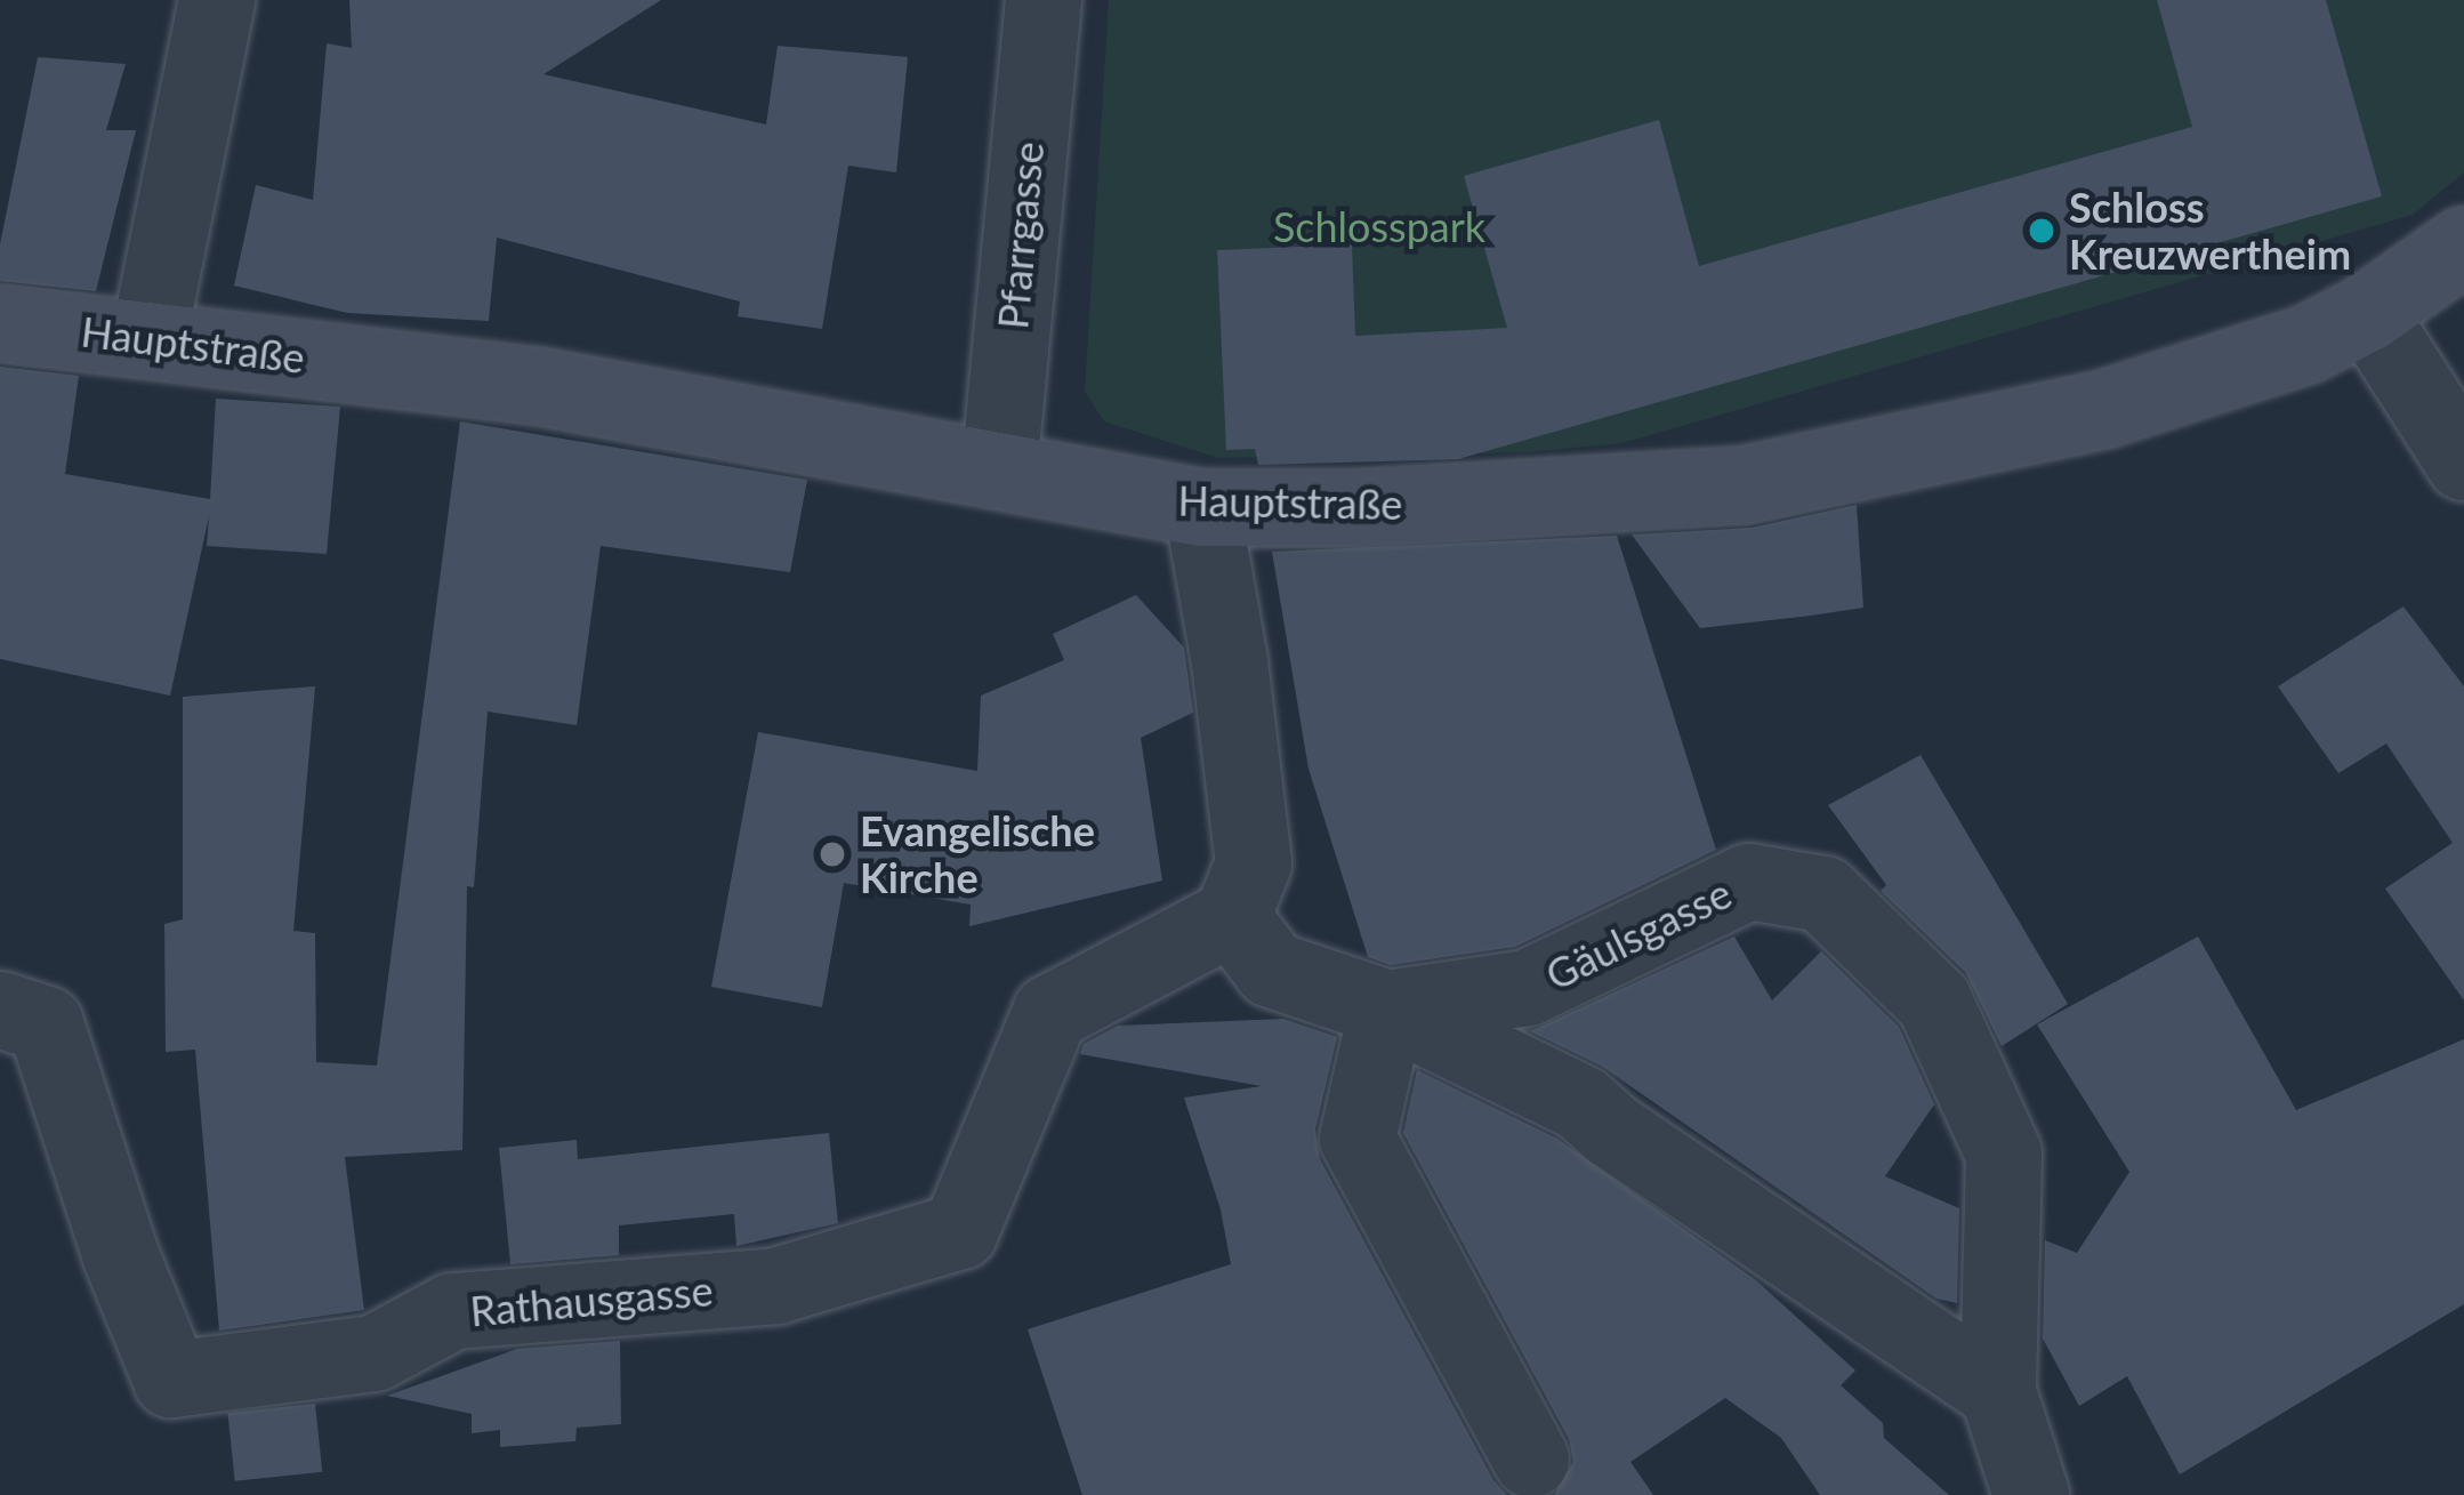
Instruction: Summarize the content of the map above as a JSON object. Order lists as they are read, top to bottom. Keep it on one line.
{"streets":{"street":["Pfarrgasse","Hauptstraße","Gäulsgasse","Rathausgasse"]},"crossings":[["Pfarrgasse","Hauptstraße"],["Gäulsgasse","Rathausgasse"]],"parks":["Schlosspark"],"places":["Schloss Kreuzwertheim","Evangelische Kirche"]}
